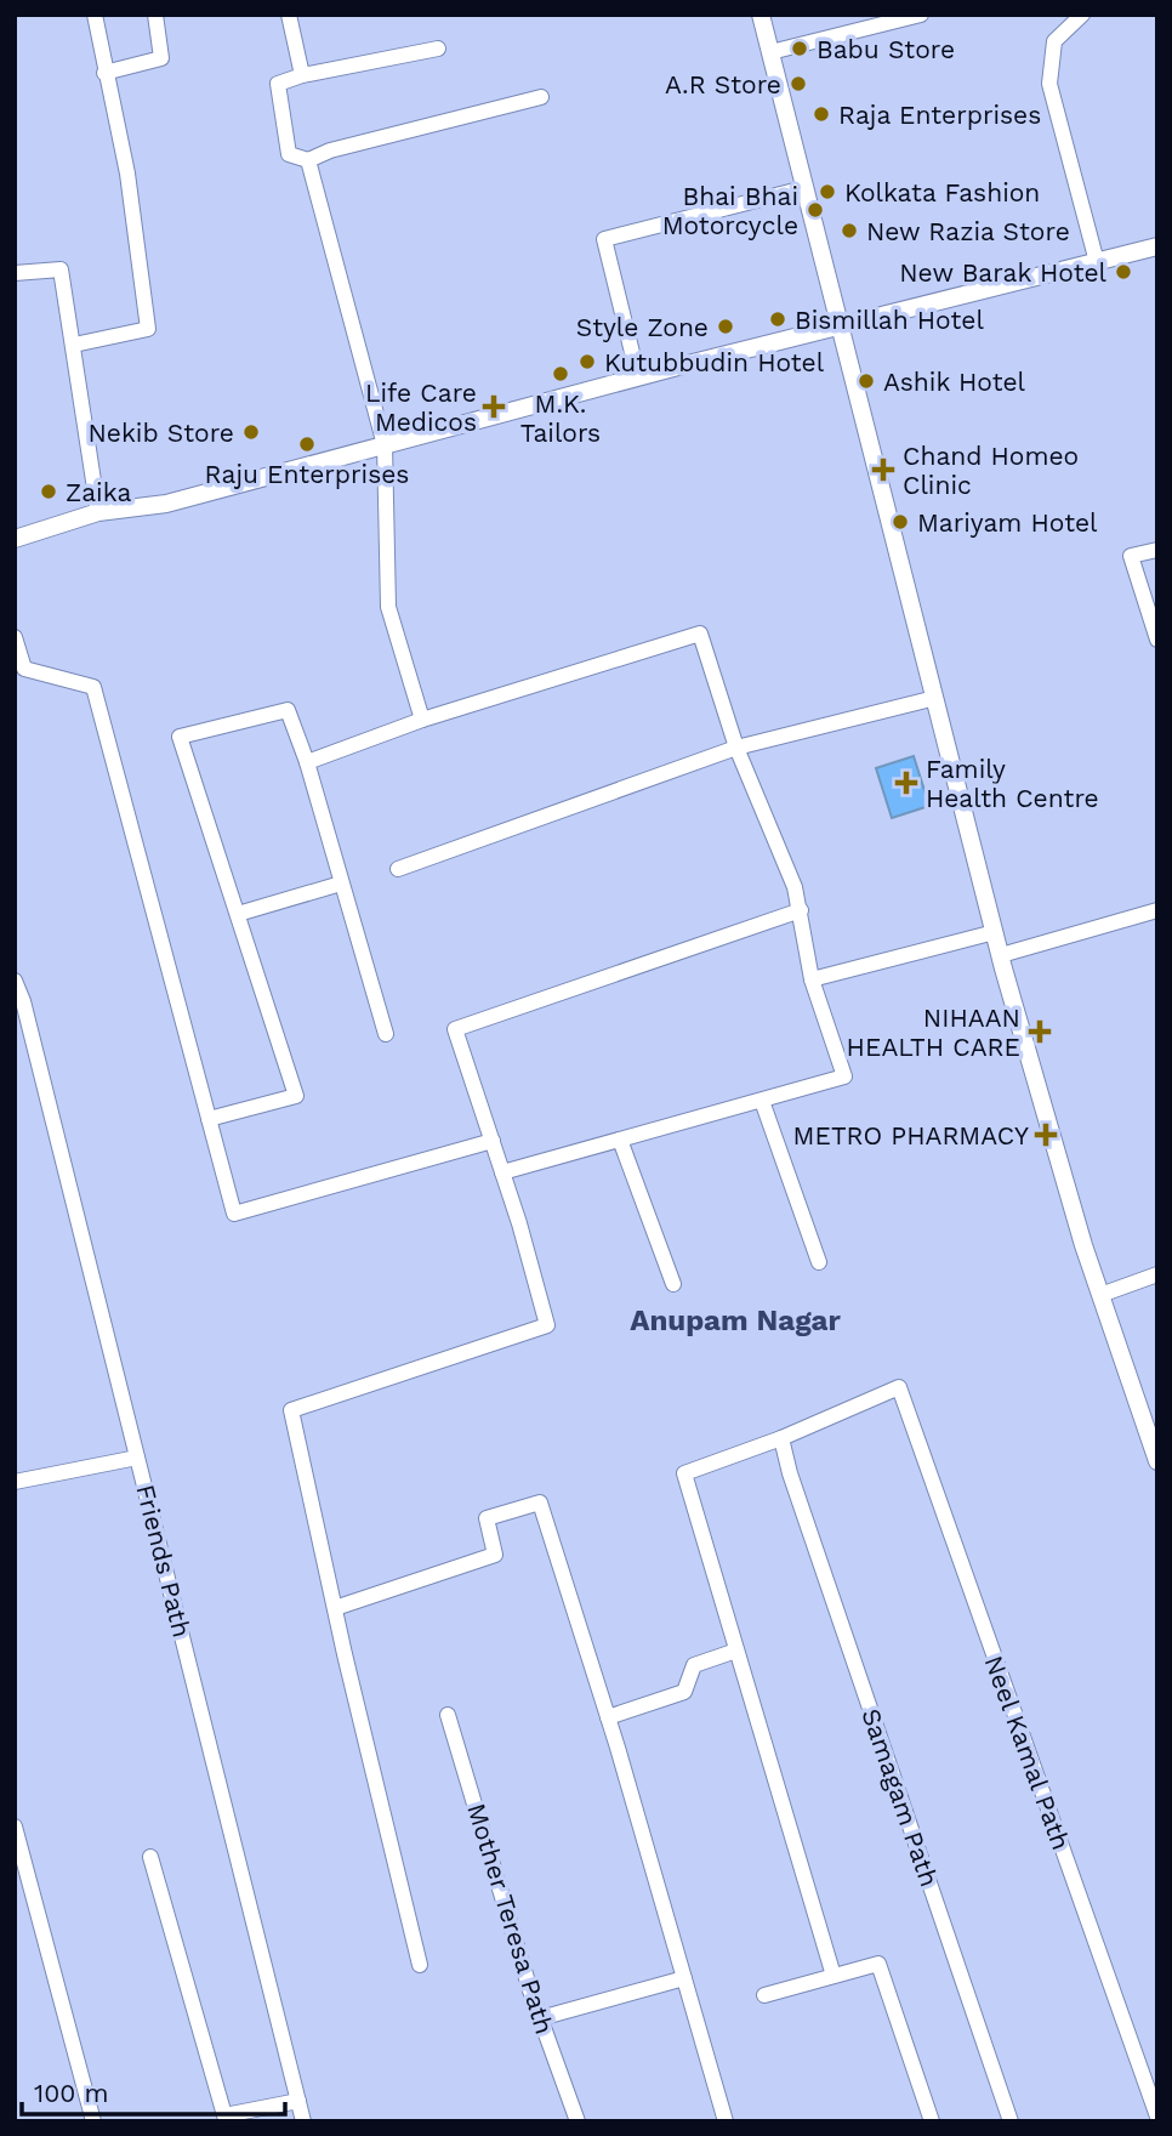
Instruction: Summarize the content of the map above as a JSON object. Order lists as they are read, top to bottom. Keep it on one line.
{"streets":{"street":["Friends Path","Neel Kamal Path","Samagam Path","Mother Teresa Path"]},"crossings":[["Neel Kamal Path","Samagam Path"]],"districts":["Anupam Nagar"],"places":{"other":["Babu Store","A.R Store","Raja Enterprises","Kolkata Fashion","Bhai Bhai Motorcycle","New Razia Store","New Barak Hotel","Bismillah Hotel","Style Zone","Kutubbudin Hotel","M.K. Tailors","Ashik Hotel","Nekib Store","Raju Enterprises","Zaika","Mariyam Hotel"],"health":["Life Care Medicos","Chand Homeo Clinic","Family Health Centre","NIHAAN HEALTH CARE","METRO PHARMACY"]},"scale_bar":"100 m"}
